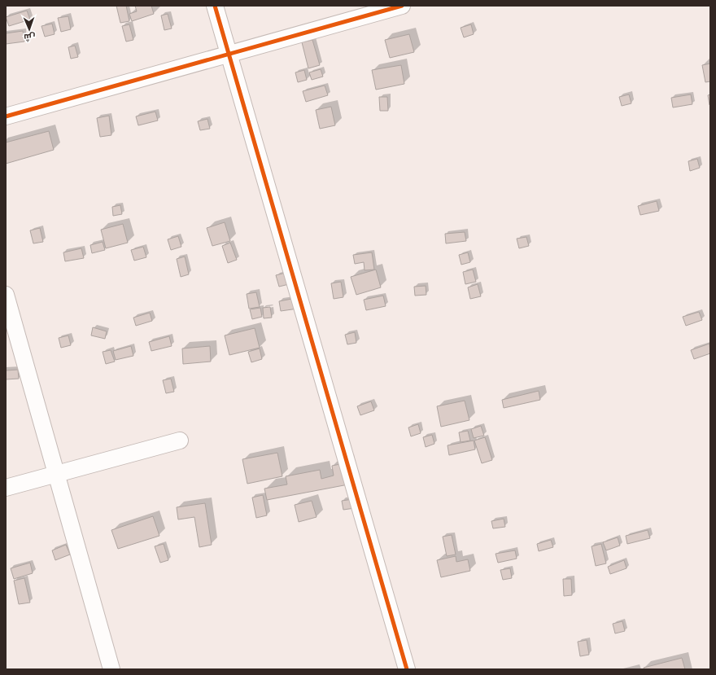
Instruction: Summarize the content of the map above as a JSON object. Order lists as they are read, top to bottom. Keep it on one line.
{"north":"bottom"}
